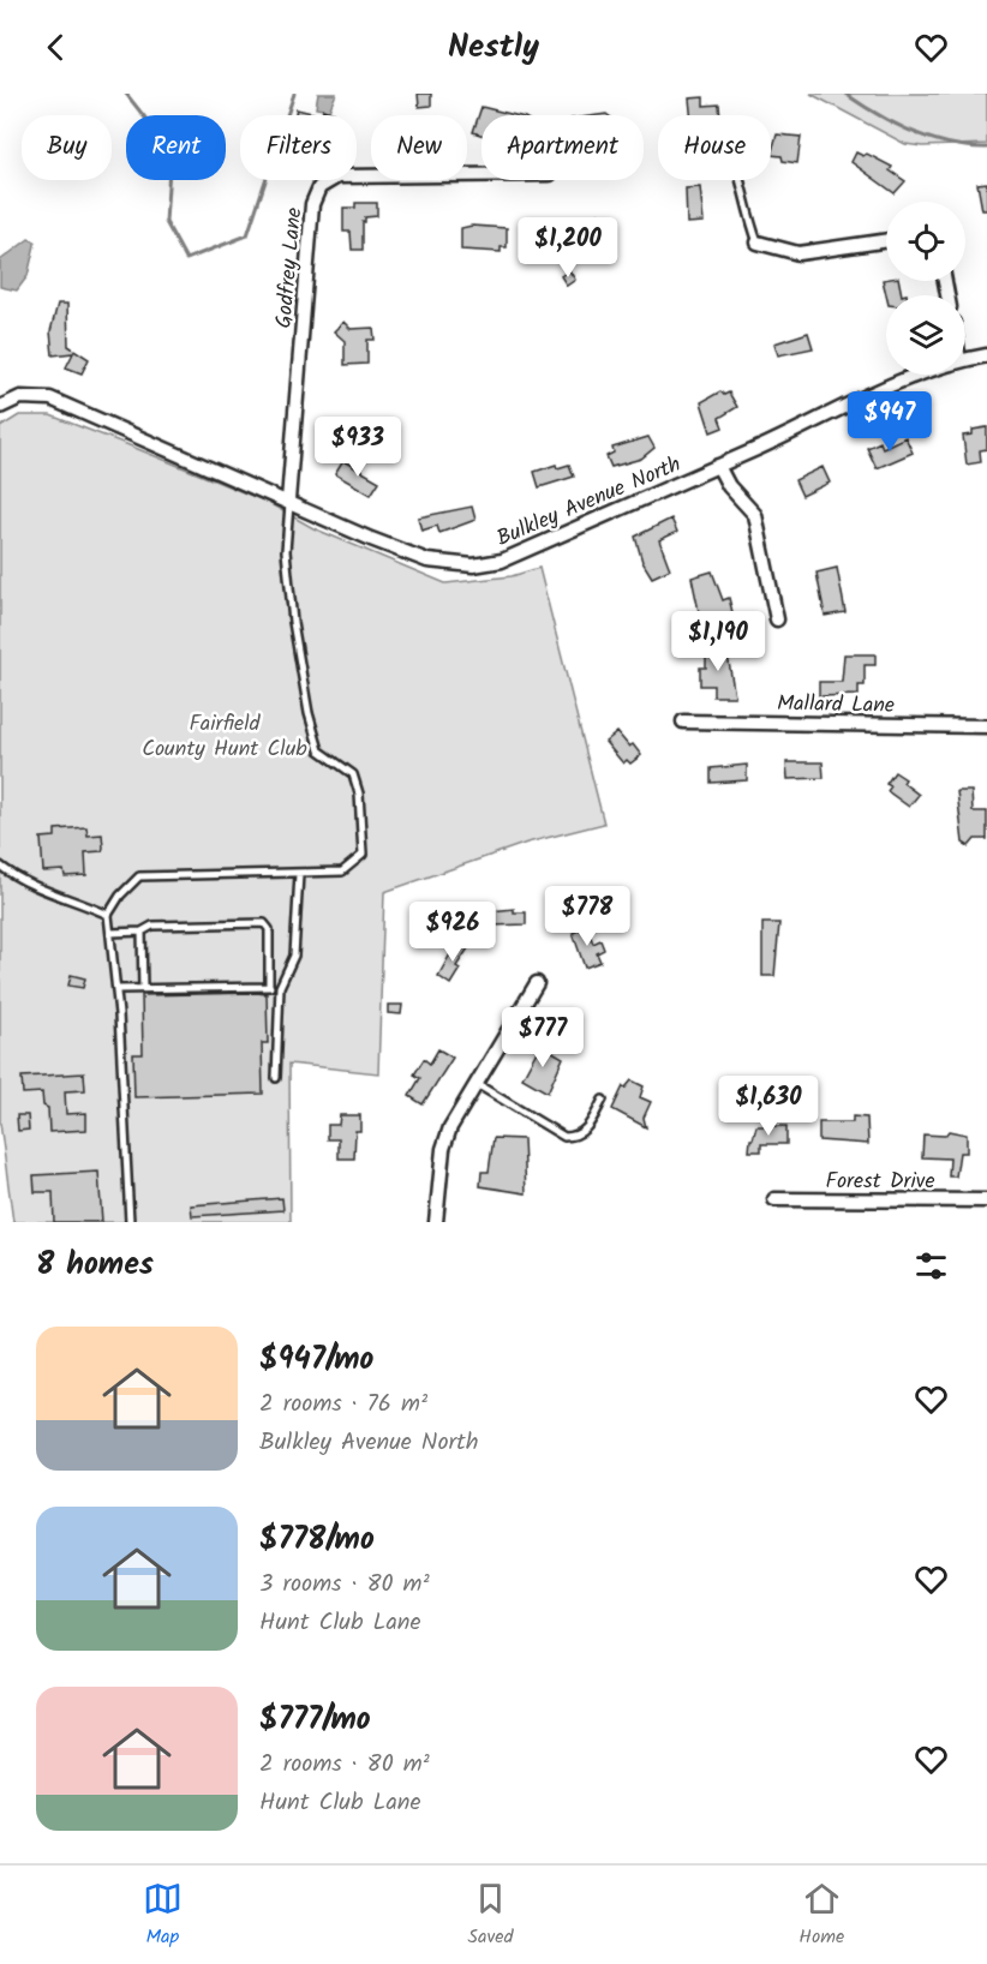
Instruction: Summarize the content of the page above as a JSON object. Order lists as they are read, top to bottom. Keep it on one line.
{"streets":{"street":["Godfrey Lane","Bulkley Avenue North","Mallard Lane","Forest Drive"]},"crossings":[["Godfrey Lane","Bulkley Avenue North"]],"parks":["Fairfield County Hunt Club"],"page":{"header":"Nestly","chip":["Buy","Rent","Filters","New","Apartment","House"],"price":["$1,200","$947","$933","$1,190","$778","$926","$777","$1,630"],"heading":"8 homes","list":[{"name":"$947/mo","note":"2 rooms · 76 m² · Bulkley Avenue North"},{"name":"$778/mo","note":"3 rooms · 80 m² · Hunt Club Lane"},{"name":"$777/mo","note":"2 rooms · 80 m² · Hunt Club Lane"}],"tabs":["Map","Saved","Home"]}}
